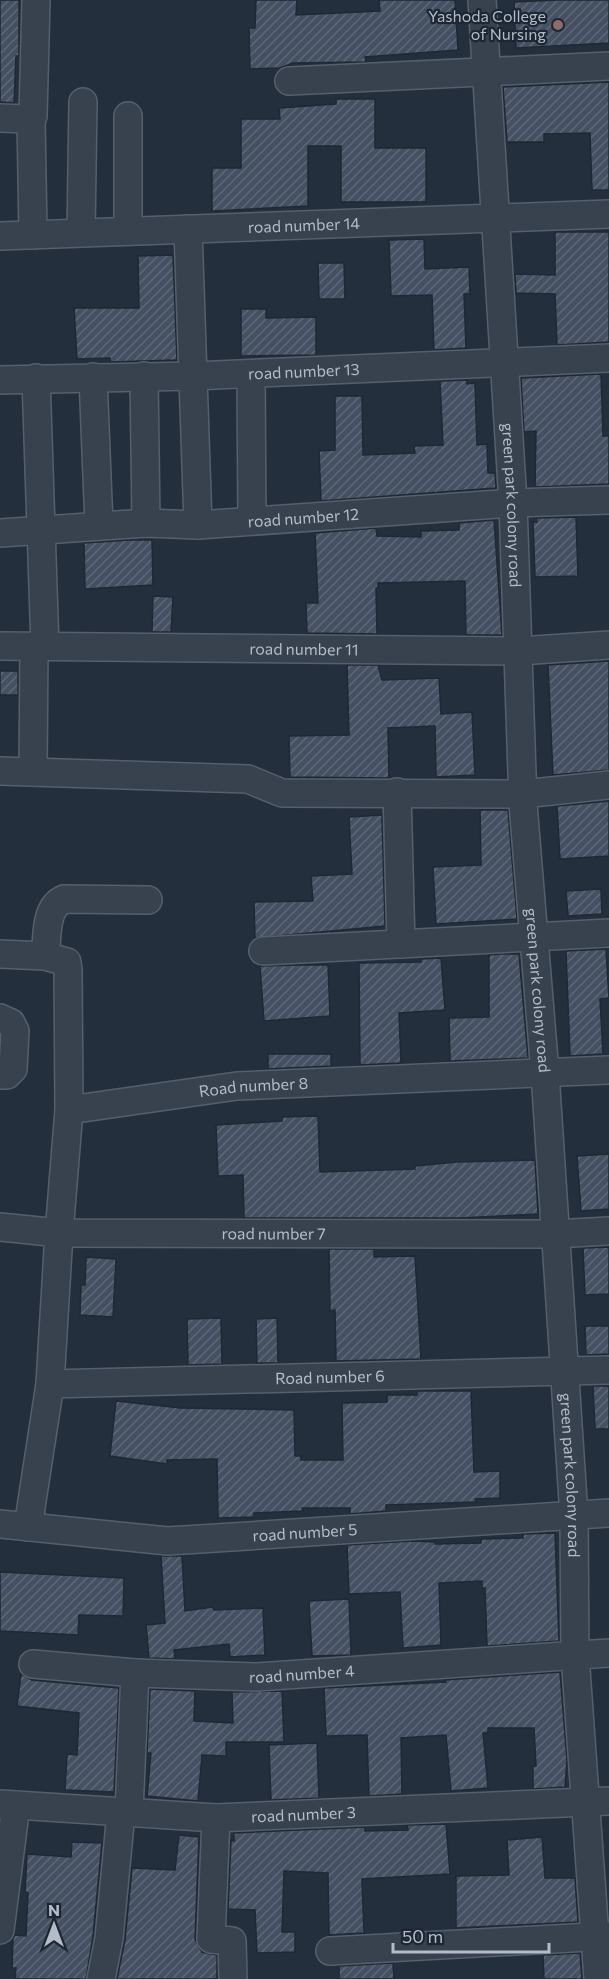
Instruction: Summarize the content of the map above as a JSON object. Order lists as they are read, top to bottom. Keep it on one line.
{"streets":{"street":["road number 14","road number 13","green park colony road","road number 12","road number 11","Road number 8","road number 7","Road number 6","road number 5","road number 4","road number 3"]},"crossings":[["road number 14","green park colony road"],["road number 13","green park colony road"],["green park colony road","road number 12"],["green park colony road","road number 11"],["green park colony road","Road number 8"],["green park colony road","road number 7"],["green park colony road","Road number 6"],["green park colony road","road number 5"],["green park colony road","road number 4"],["green park colony road","road number 3"]],"places":["Yashoda College of Nursing"],"scale_bar":"50 m","north":"top"}
